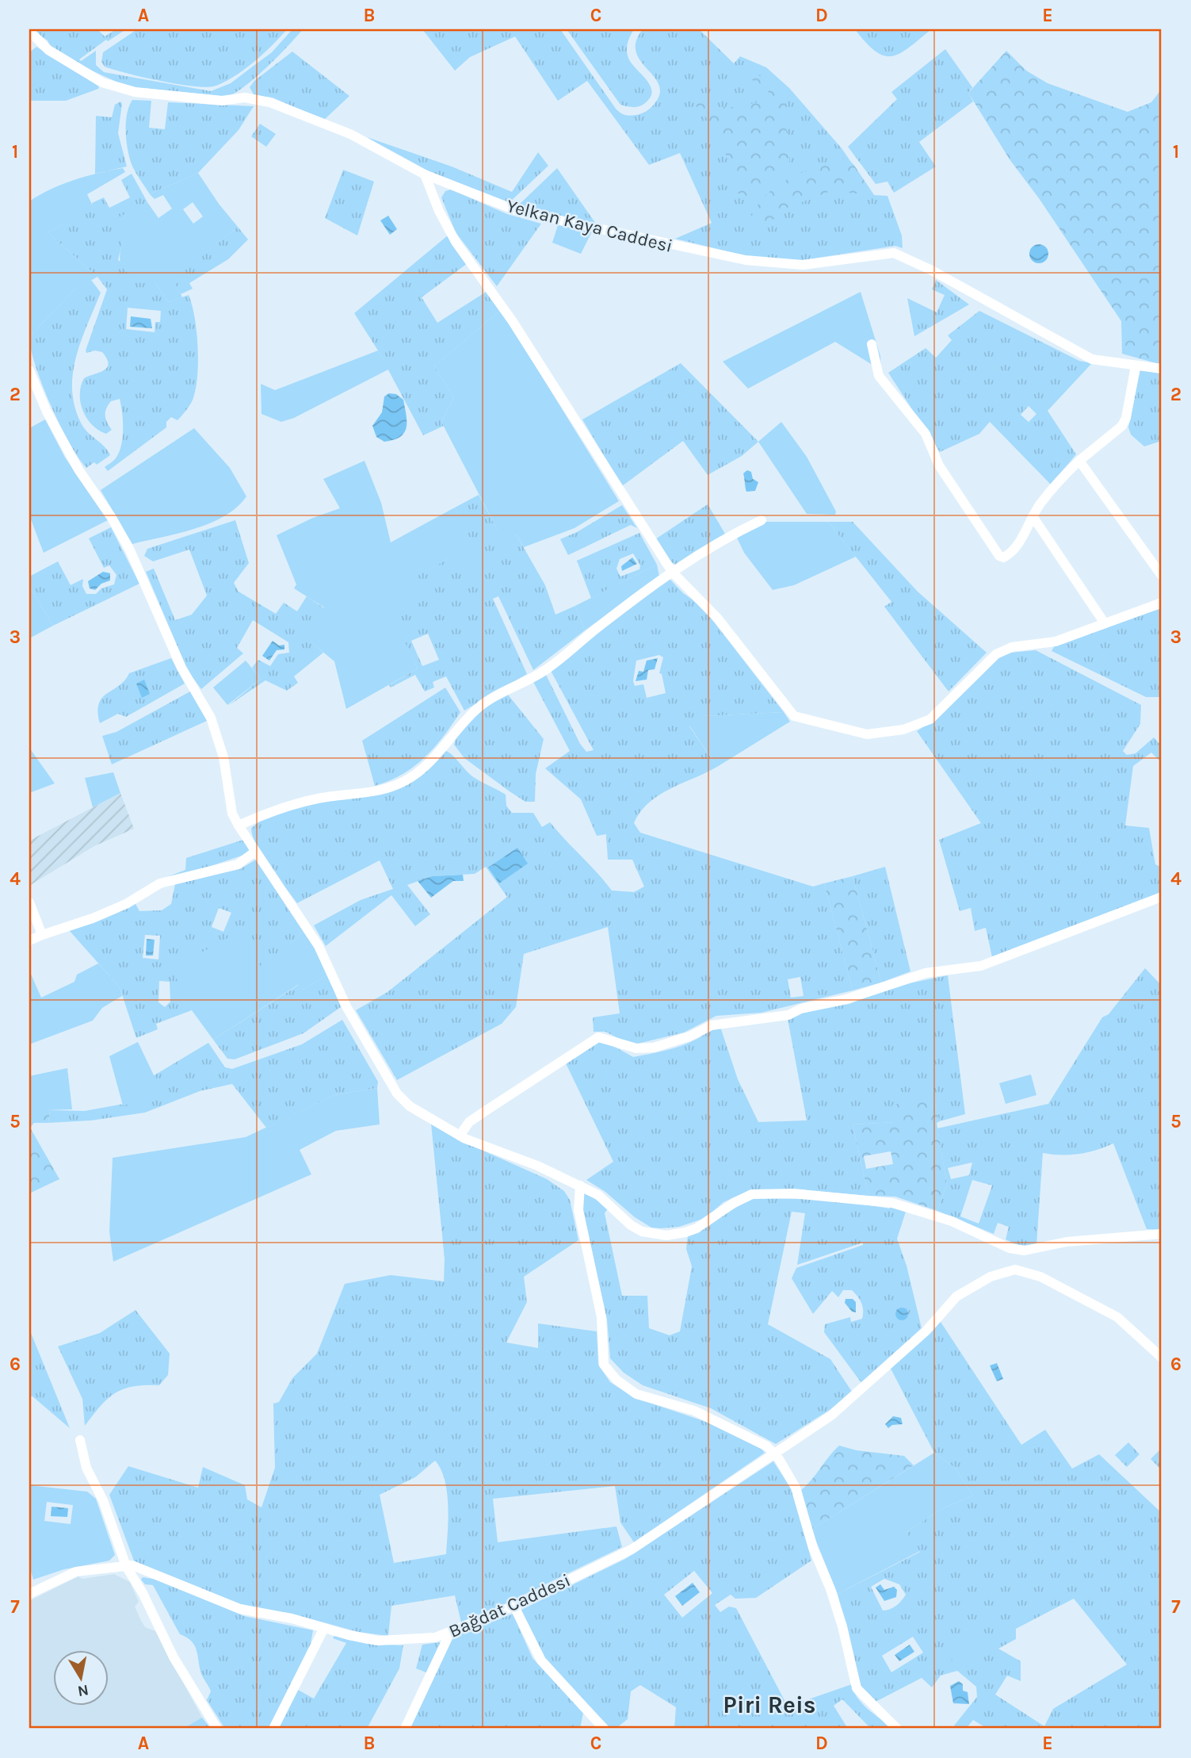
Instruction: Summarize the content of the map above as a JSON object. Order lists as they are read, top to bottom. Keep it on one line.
{"streets":{"street":["Yelkan Kaya Caddesi","Bağdat Caddesi"]},"districts":["Piri Reis"],"north":"bottom","grid":{"columns":["A","B","C","D","E"],"rows":["1","2","3","4","5","6","7"]}}
